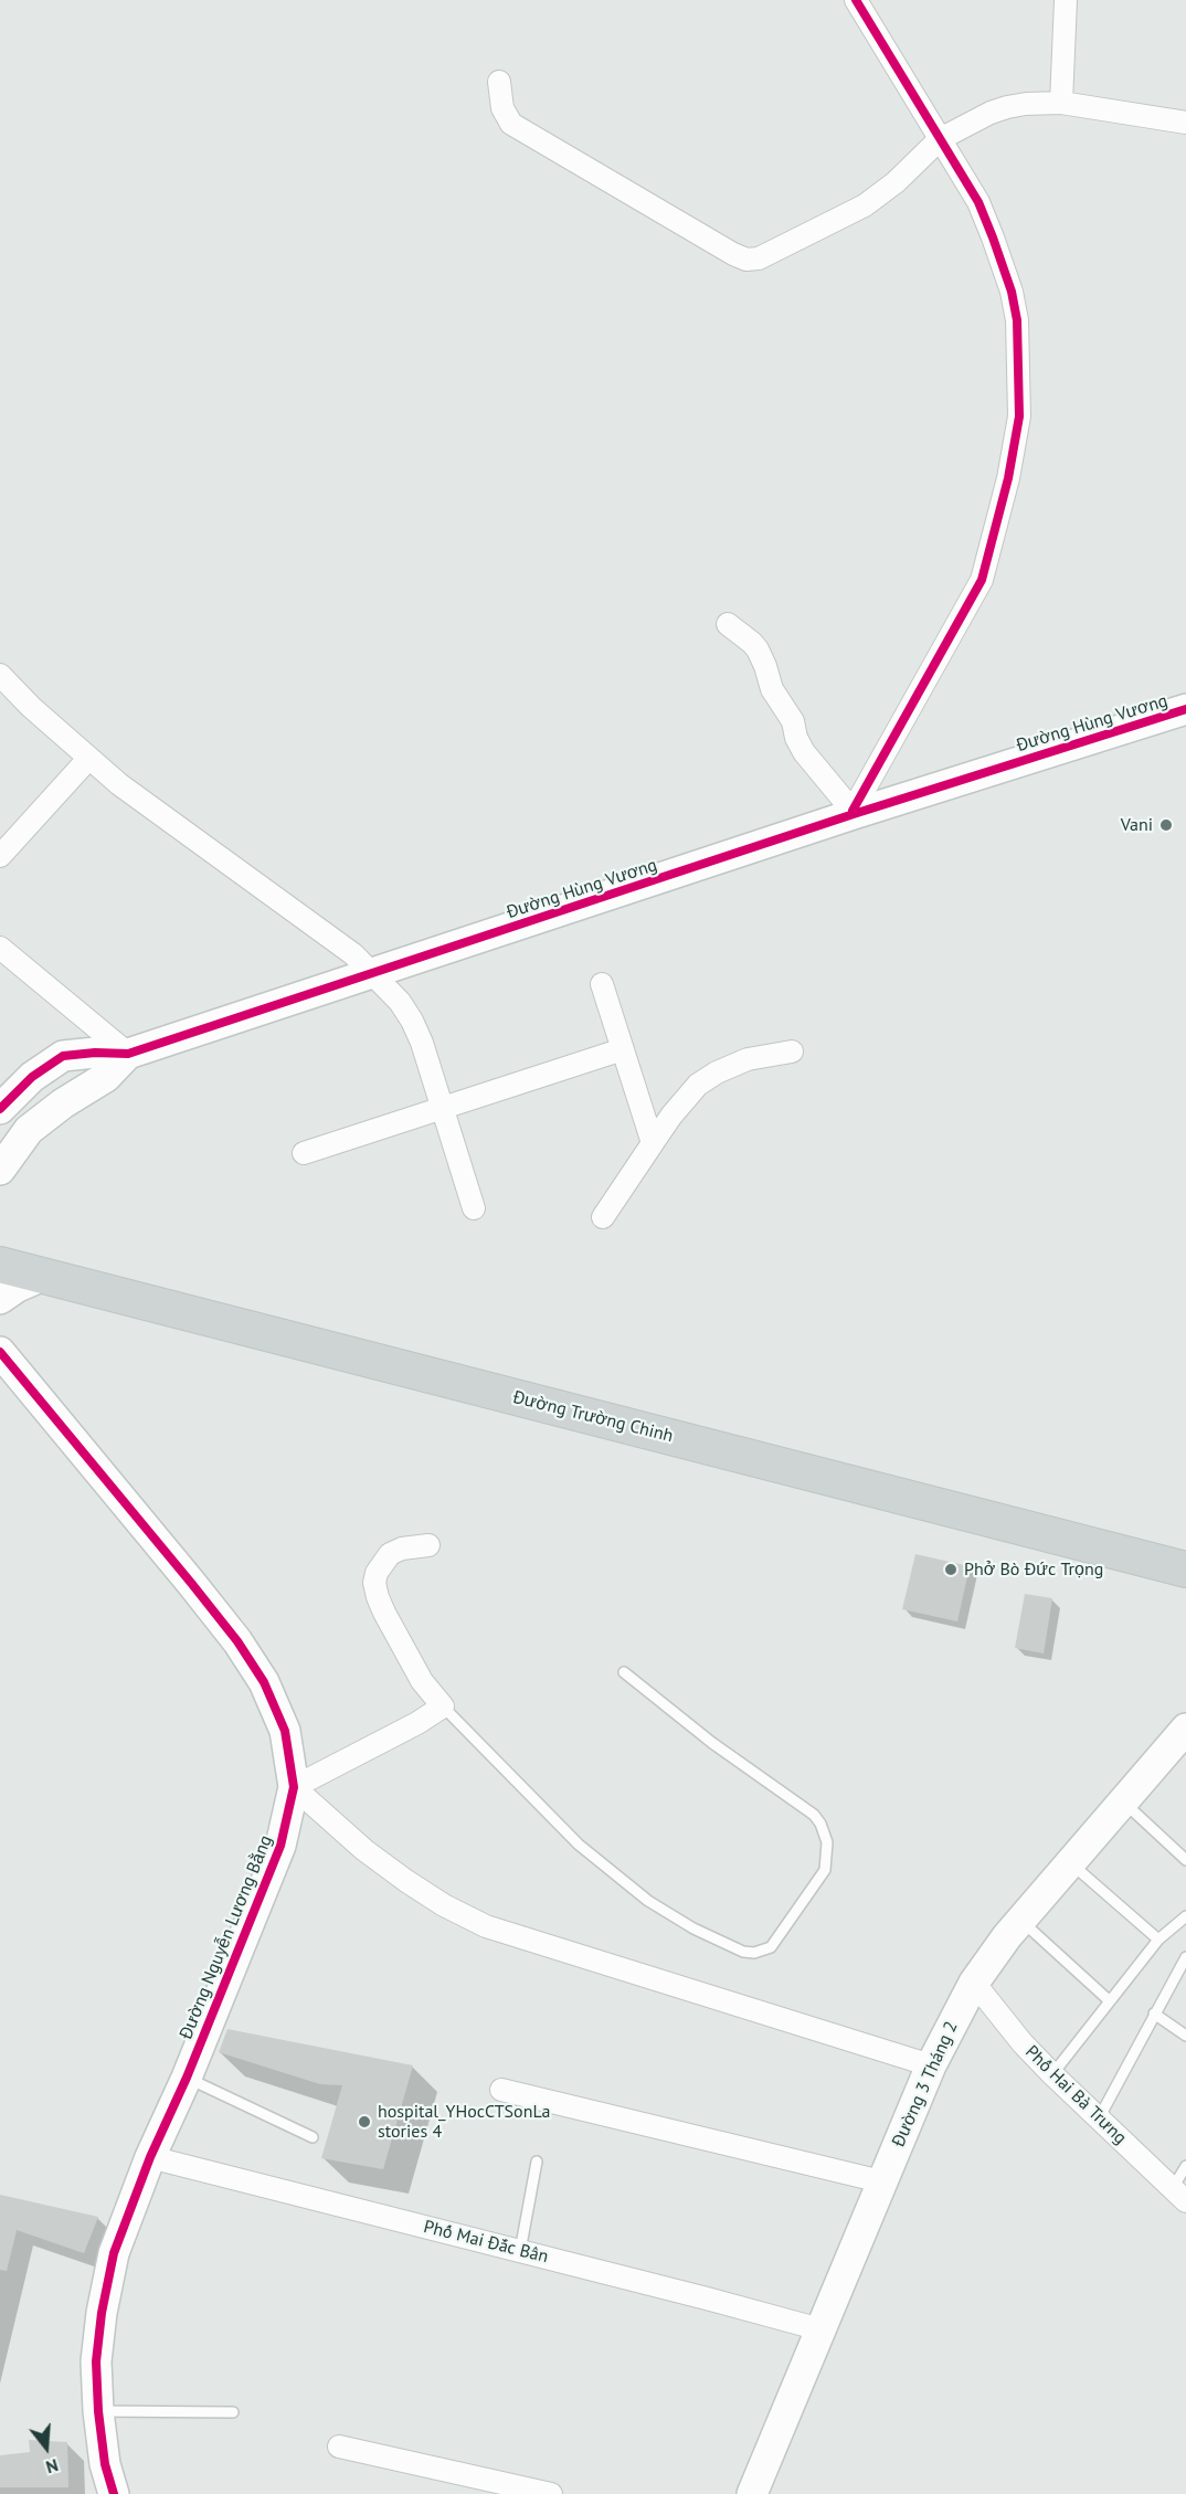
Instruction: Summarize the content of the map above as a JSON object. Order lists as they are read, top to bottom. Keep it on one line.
{"streets":{"main road":["Đường Trường Chinh"],"street":["Đường Hùng Vương","Đường Nguyễn Lương Bằng","Đường 3 Tháng 2","Phố Hai Bà Trưng","Phố Mai Đắc Bân"]},"crossings":[["Đường Nguyễn Lương Bằng","Phố Mai Đắc Bân"],["Đường 3 Tháng 2","Phố Hai Bà Trưng"],["Đường 3 Tháng 2","Phố Mai Đắc Bân"]],"places":["Vani","Phở Bò Đức Trọng","hospital_YHocCTSonLa stories 4"],"north":"bottom"}
